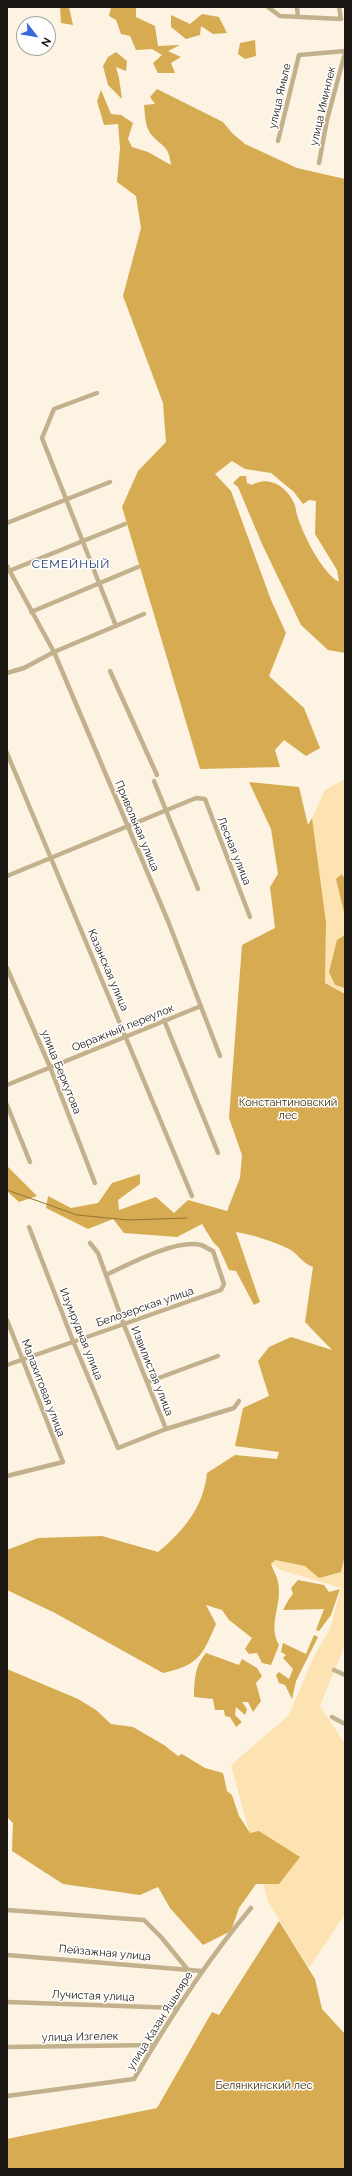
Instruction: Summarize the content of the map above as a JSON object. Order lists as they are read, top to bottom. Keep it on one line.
{"streets":{"street":["улица Ямьле","улица Иминлек","Привольная улица","Лесная улица","Казанская улица","Овражный переулок","улица Беркутова","Белозерская улица","Изумрудная улица","Извилистая улица","Малахитовая улица","Пейзажная улица","Лучистая улица","улица Казан Яшьляре","улица Изгелек"]},"crossings":[["улица Ямьле","улица Иминлек"],["Привольная улица","Овражный переулок"],["Казанская улица","Овражный переулок"],["Овражный переулок","улица Беркутова"],["Белозерская улица","Изумрудная улица"],["Белозерская улица","Извилистая улица"],["Белозерская улица","Малахитовая улица"],["Изумрудная улица","Извилистая улица"],["Пейзажная улица","улица Казан Яшьляре"],["Лучистая улица","улица Казан Яшьляре"],["улица Казан Яшьляре","улица Изгелек"]],"districts":["СЕМЕЙНЫЙ"],"parks":["Константиновский лес","Белянкинский лес"],"north":"bottom right"}
